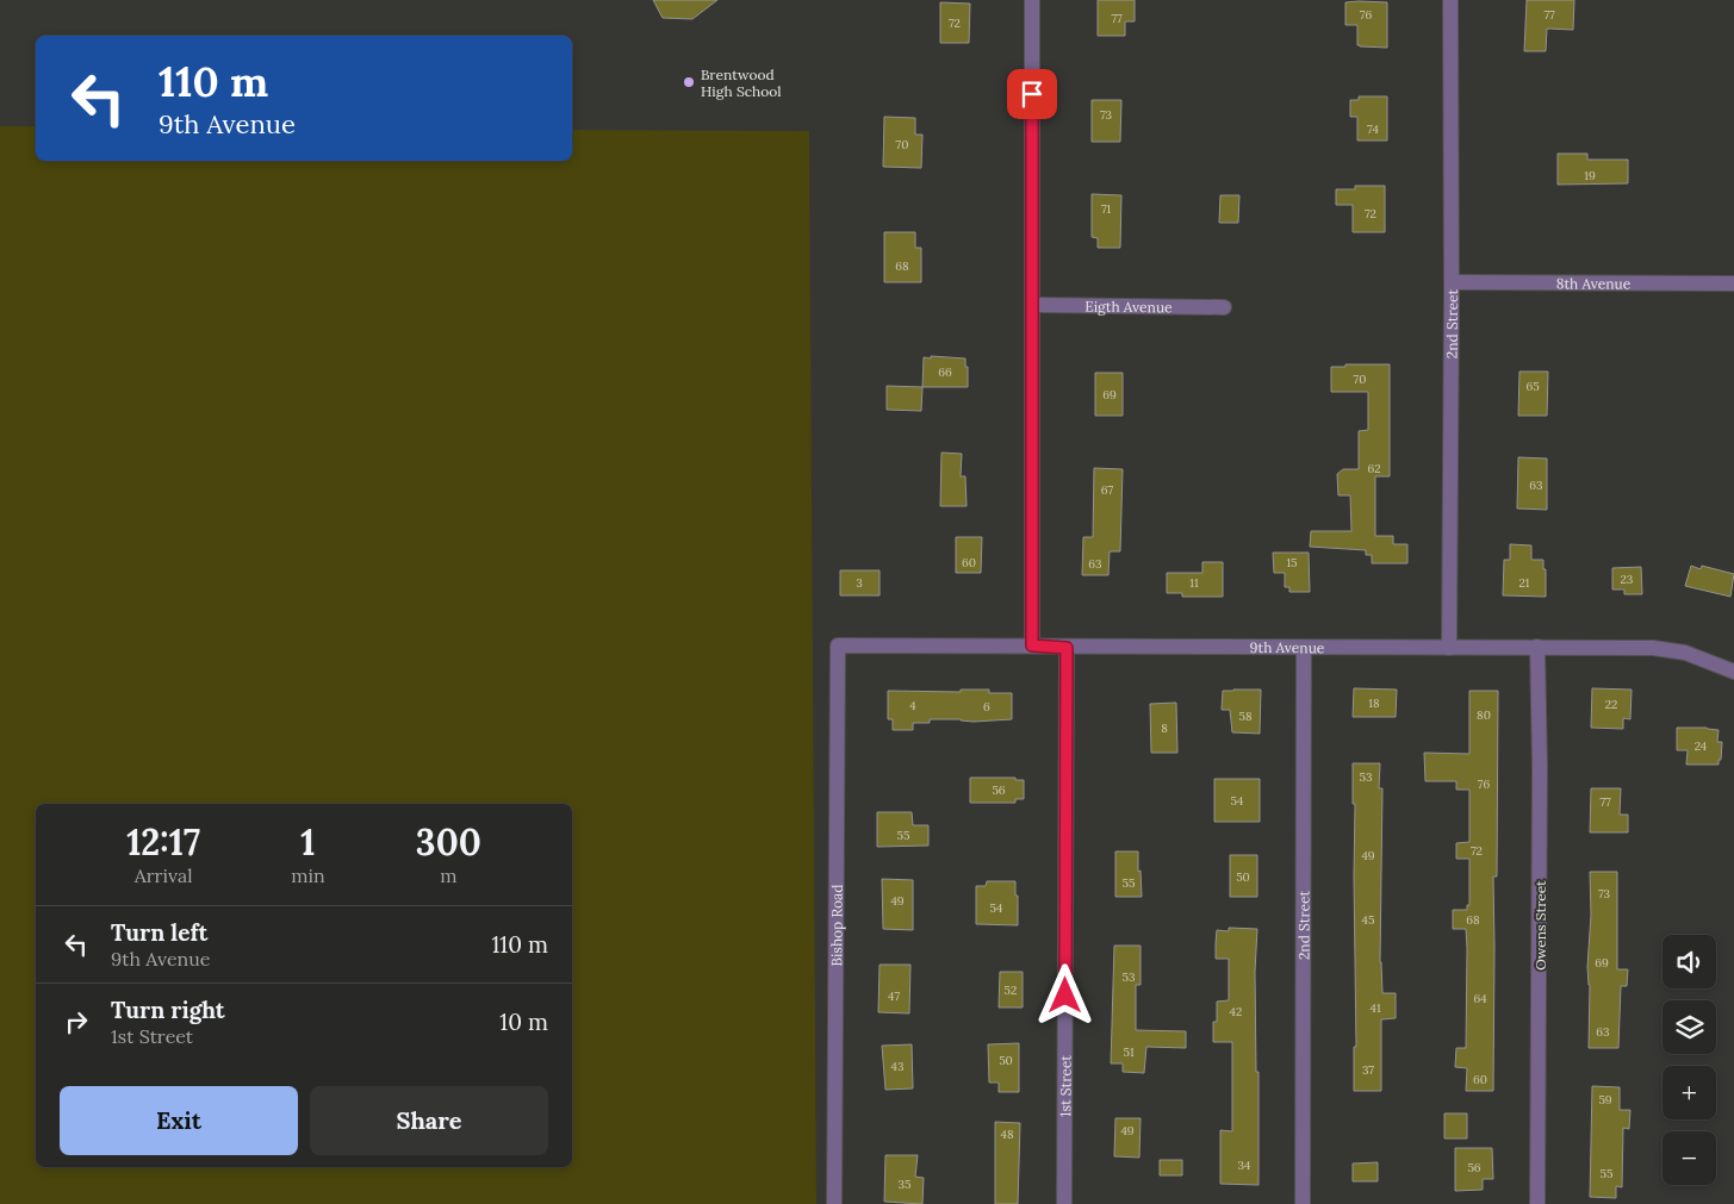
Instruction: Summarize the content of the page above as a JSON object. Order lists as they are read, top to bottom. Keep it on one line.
{"streets":{"street":["8th Avenue","Eigth Avenue","2nd Street","9th Avenue","Bishop Road","Owens Street","1st Street"]},"crossings":[["8th Avenue","2nd Street"],["2nd Street","9th Avenue"],["9th Avenue","Bishop Road"],["9th Avenue","Owens Street"],["9th Avenue","1st Street"]],"places":["Brentwood High School"],"house_numbers":["76","77","77","72","73","74","70","19","71","72","68","66","70","65","69","62","63","67","60","15","63","23","3","11","21","18","22","4","6","80","58","8","24","53","76","56","54","77","55","72","49","50","55","73","49","54","45","68","69","53","52","47","64","41","42","63","51","50","43","37","60","59","49","48","34","56","55","35"],"page":{"turn":["110 m","9th Avenue"],"eta":["12:17","Arrival","1","min","300","m"],"list":[{"name":"Turn left","note":"9th Avenue","value":"110 m"},{"name":"Turn right","note":"1st Street","value":"10 m"}],"map_buttons":["+","−"],"buttons":["Exit","Share"]}}
